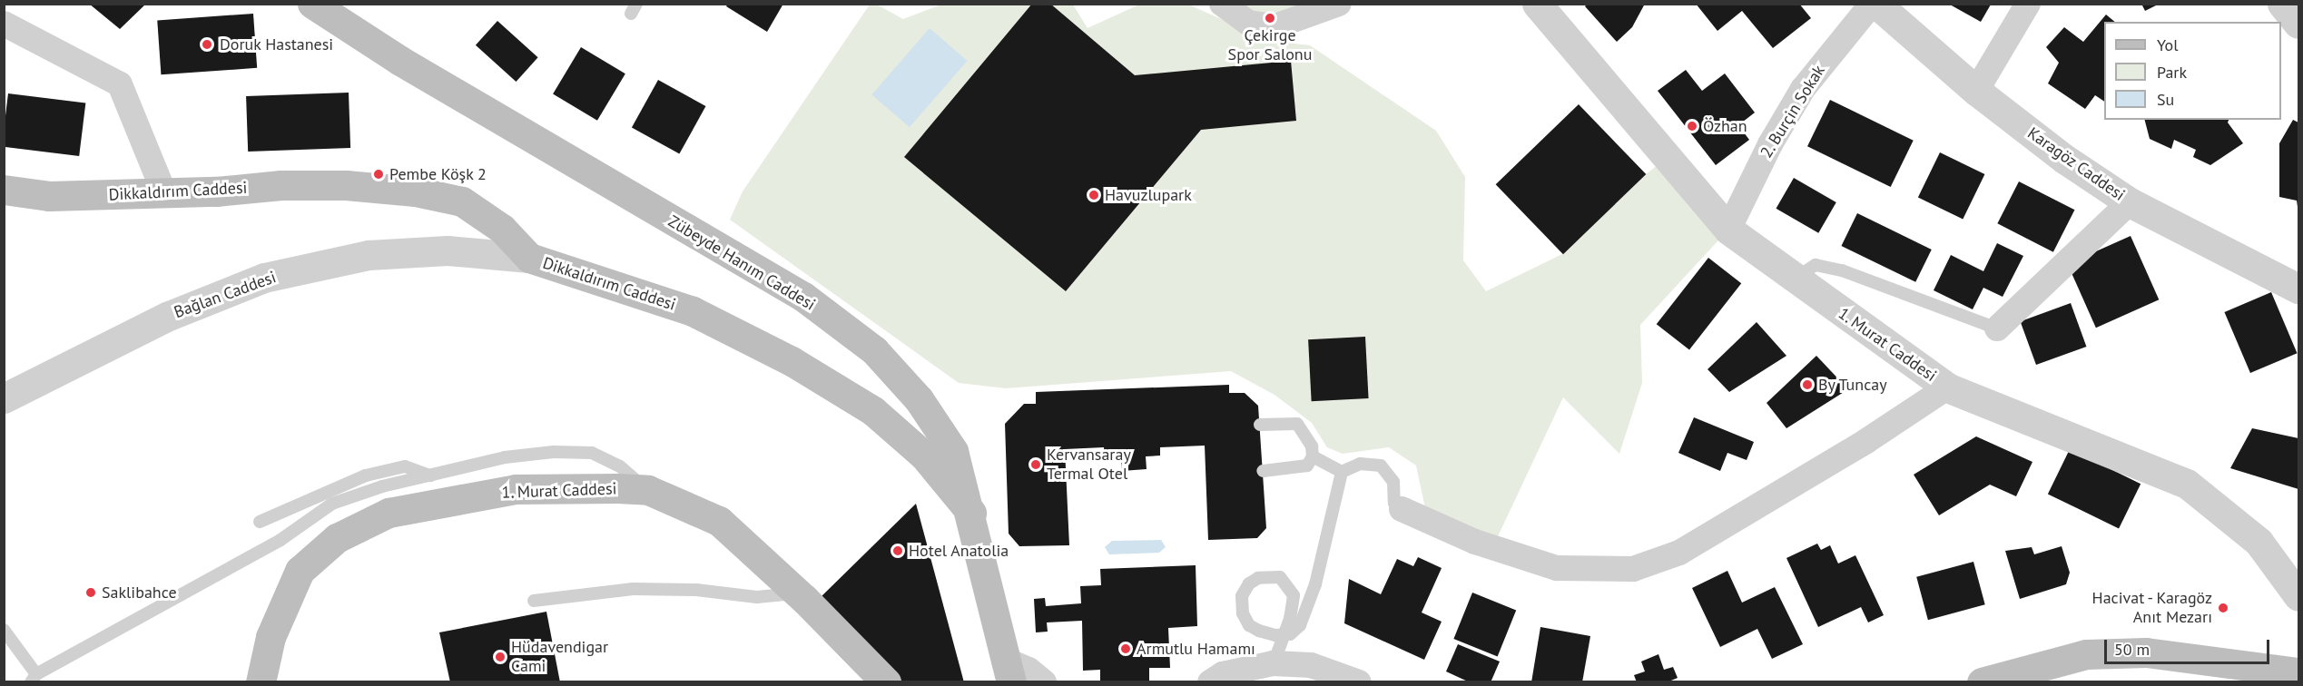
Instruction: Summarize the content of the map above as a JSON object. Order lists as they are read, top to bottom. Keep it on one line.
{"streets":{"main road":["Dikkaldırım Caddesi","Zübeyde Hanım Caddesi","1. Murat Caddesi"],"street":["2. Burçin Sokak","Karagöz Caddesi","Bağlan Caddesi"]},"crossings":[["2. Burçin Sokak","1. Murat Caddesi"],["Dikkaldırım Caddesi","Zübeyde Hanım Caddesi"],["Dikkaldırım Caddesi","Bağlan Caddesi"]],"places":["Çekirge Spor Salonu","Doruk Hastanesi","Özhan","Pembe Köşk 2","Havuzlupark","By Tuncay","Kervansaray Termal Otel","Hotel Anatolia","Saklibahce","Hacivat - Karagöz Anıt Mezarı","Armutlu Hamamı","Hüdavendigar Cami"],"legend":["Yol","Park","Su"],"scale_bar":"50 m"}
